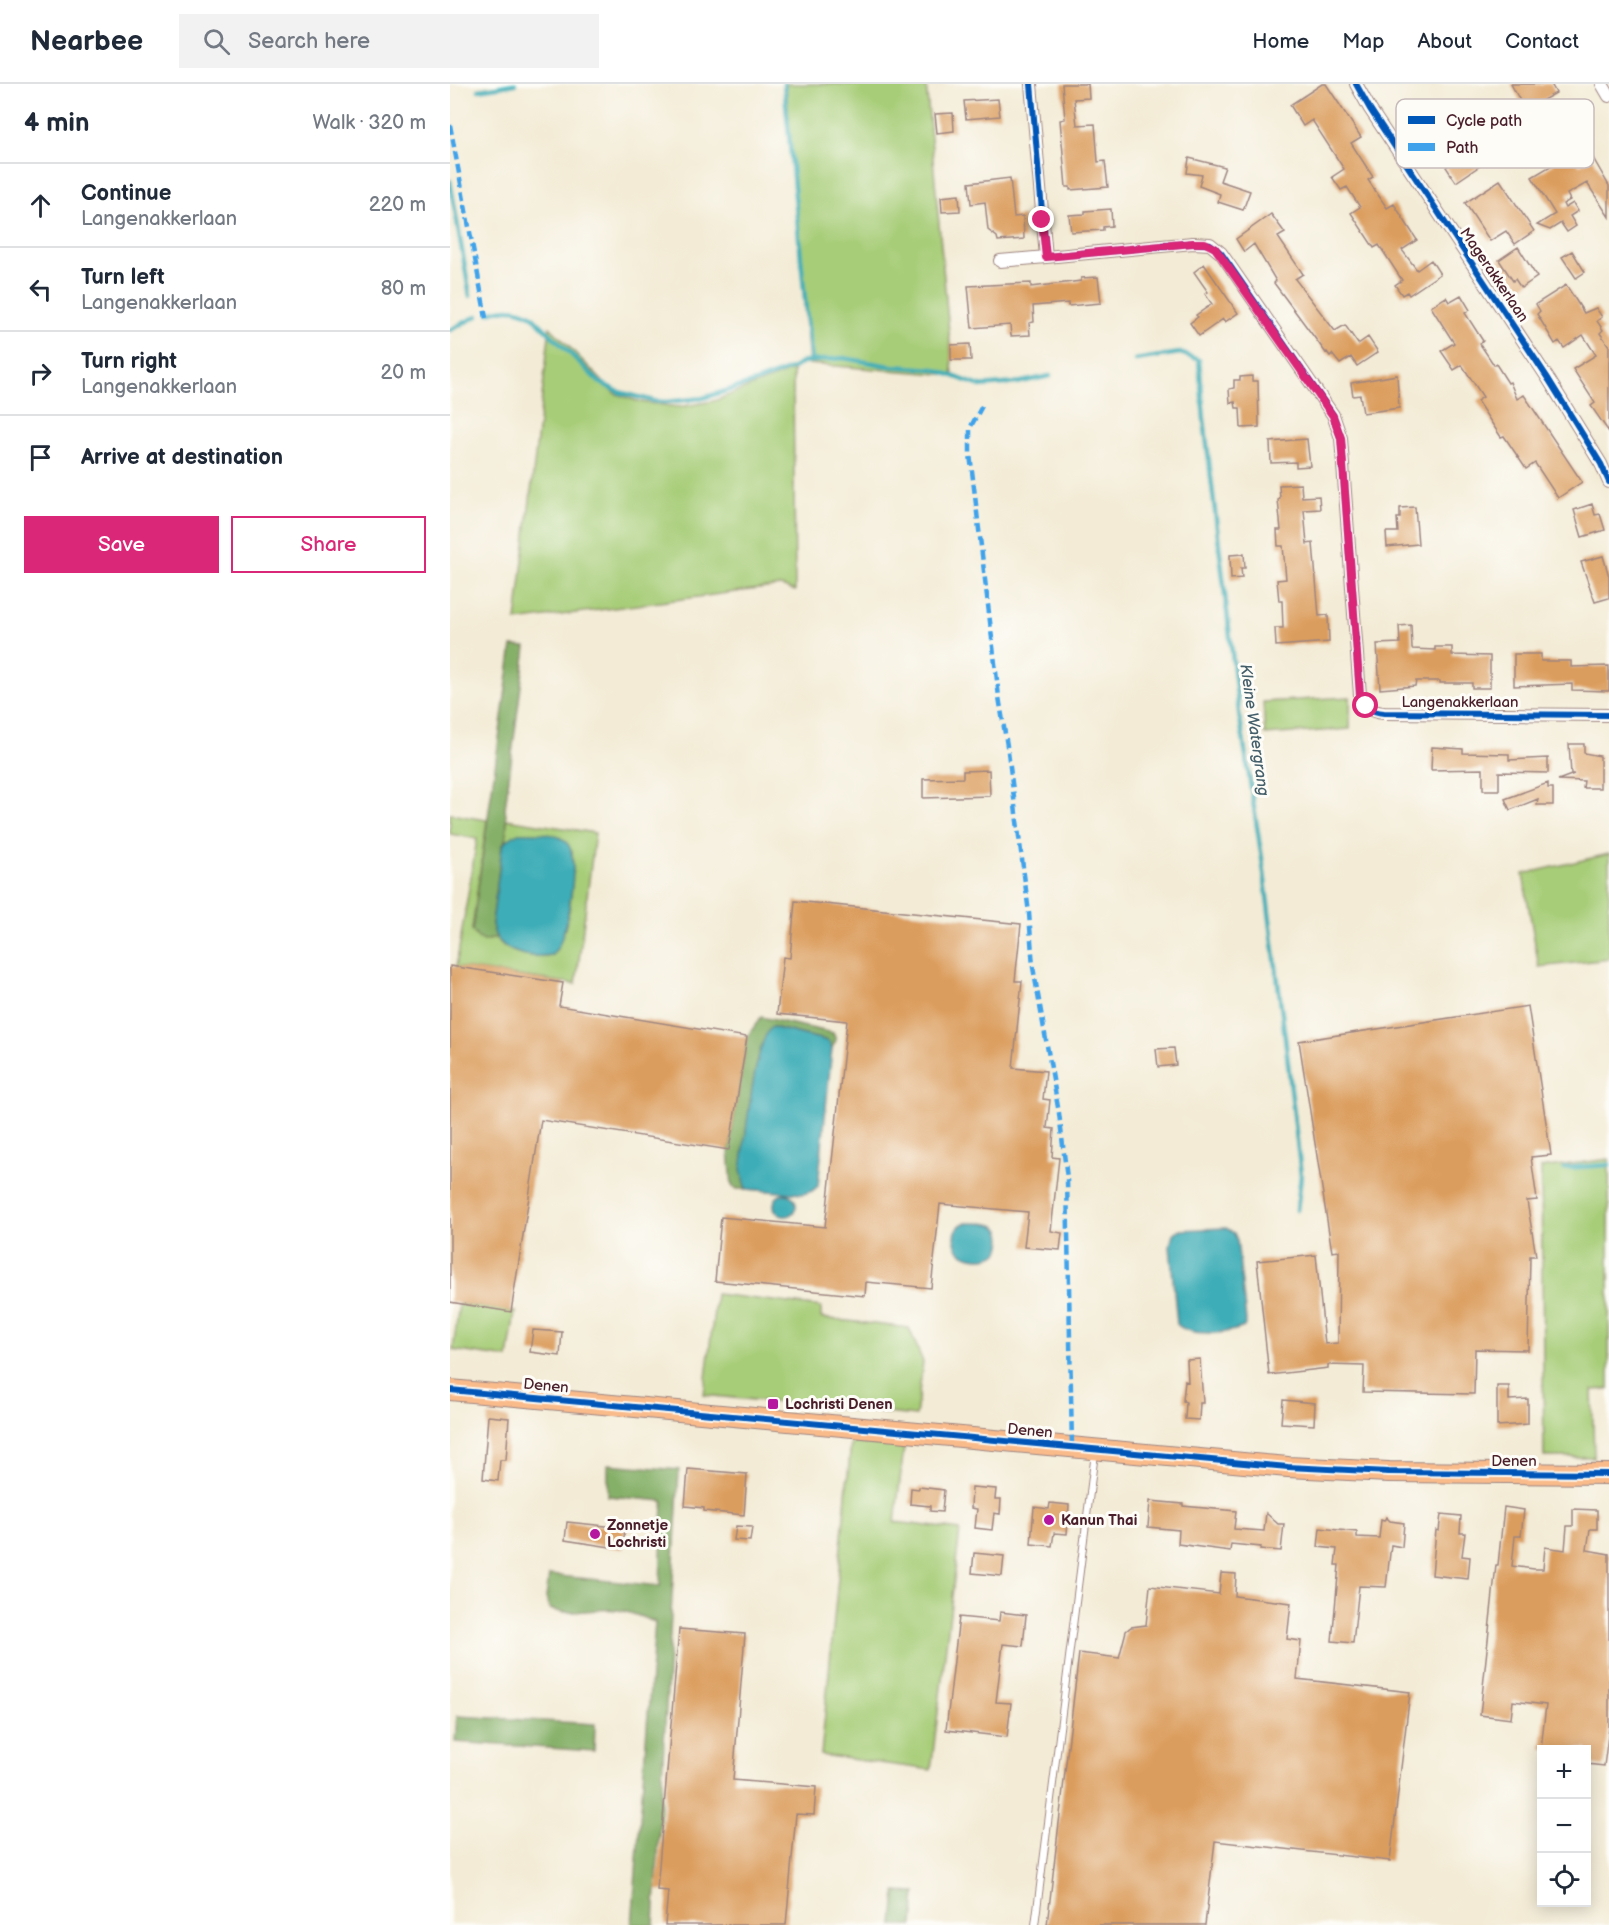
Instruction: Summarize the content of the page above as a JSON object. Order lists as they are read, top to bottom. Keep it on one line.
{"streets":{"main road":["Denen"],"street":["Magerakkerlaan","Langenakkerlaan"]},"water":["Kleine Watergrang"],"places":{"transit":["Lochristi Denen"],"other":["Kanun Thai","Zonnetje Lochristi"]},"legend":["Cycle path","Path"],"page":{"header":"Nearbee","search":"Search here","nav":["Home","Map","About","Contact"],"heading":["4 min","Walk · 320 m"],"list":[["Continue","Langenakkerlaan","220 m"],["Turn left","Langenakkerlaan","80 m"],["Turn right","Langenakkerlaan","20 m"],"Arrive at destination"],"buttons":["Save","Share"],"map_buttons":["+","−"]}}
